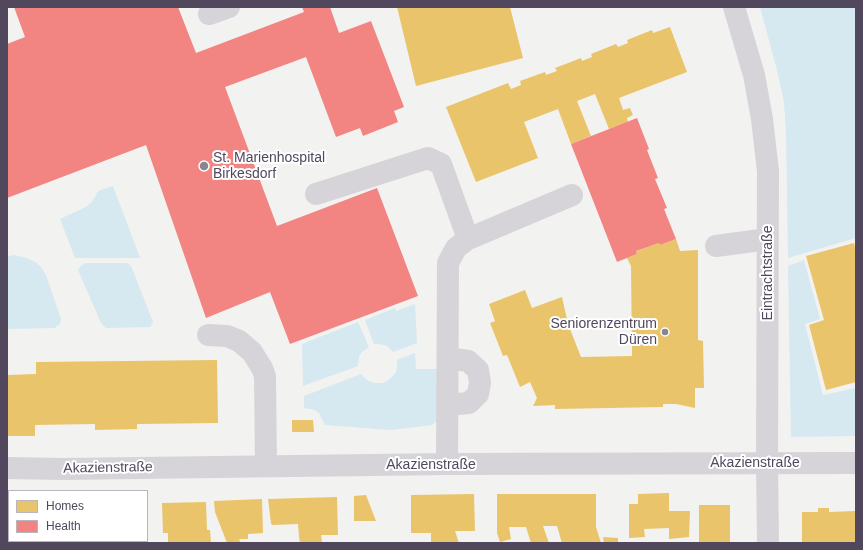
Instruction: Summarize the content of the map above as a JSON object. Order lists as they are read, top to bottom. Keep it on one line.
{"streets":{"street":["Eintrachtstraße","Akazienstraße"]},"crossings":[["Eintrachtstraße","Akazienstraße"]],"places":["St. Marienhospital Birkesdorf","Seniorenzentrum Düren"],"legend":["Homes","Health"]}
